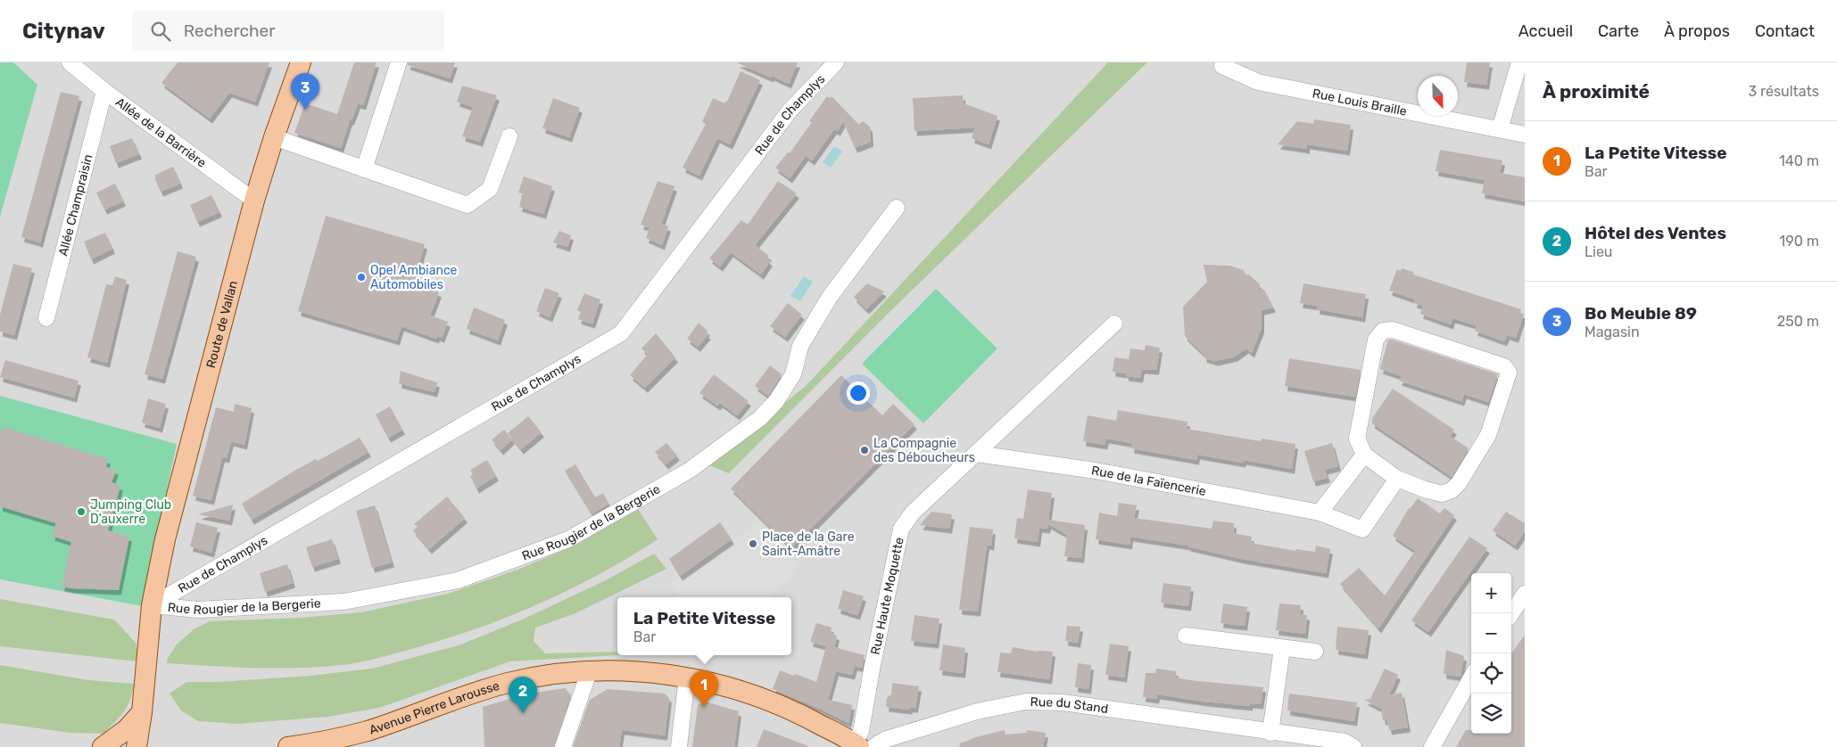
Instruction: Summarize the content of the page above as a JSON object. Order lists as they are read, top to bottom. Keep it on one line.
{"streets":{"main road":["Route de Vallan","Avenue Pierre Larousse"],"street":["Rue Louis Braille","Rue de Champlys","Allée de la Barrière","Allée Champraisin","Rue de la Faïencerie","Rue Rougier de la Bergerie","Rue Haute Moquette","Rue du Stand"]},"crossings":[["Rue de Champlys","Route de Vallan"],["Rue de Champlys","Rue Rougier de la Bergerie"],["Allée de la Barrière","Allée Champraisin"],["Allée de la Barrière","Route de Vallan"],["Route de Vallan","Rue Rougier de la Bergerie"],["Rue de la Faïencerie","Rue Haute Moquette"],["Rue Haute Moquette","Rue du Stand"],["Rue Haute Moquette","Avenue Pierre Larousse"],["Rue du Stand","Avenue Pierre Larousse"]],"places":["Opel Ambiance Automobiles","La Compagnie des Déboucheurs","Jumping Club D'auxerre","Place de la Gare Saint-Amâtre"],"north":"bottom","page":{"header":"Citynav","search":"Rechercher","nav":["Accueil","Carte","À propos","Contact"],"heading":["À proximité","3 résultats"],"pins":["3","1","2"],"list":[{"mark":"1","name":"La Petite Vitesse","note":"Bar","value":"140 m"},{"mark":"2","name":"Hôtel des Ventes","note":"Lieu","value":"190 m"},{"mark":"3","name":"Bo Meuble 89","note":"Magasin","value":"250 m"}],"map_buttons":["+","−"],"popup":["La Petite Vitesse","Bar"]}}
